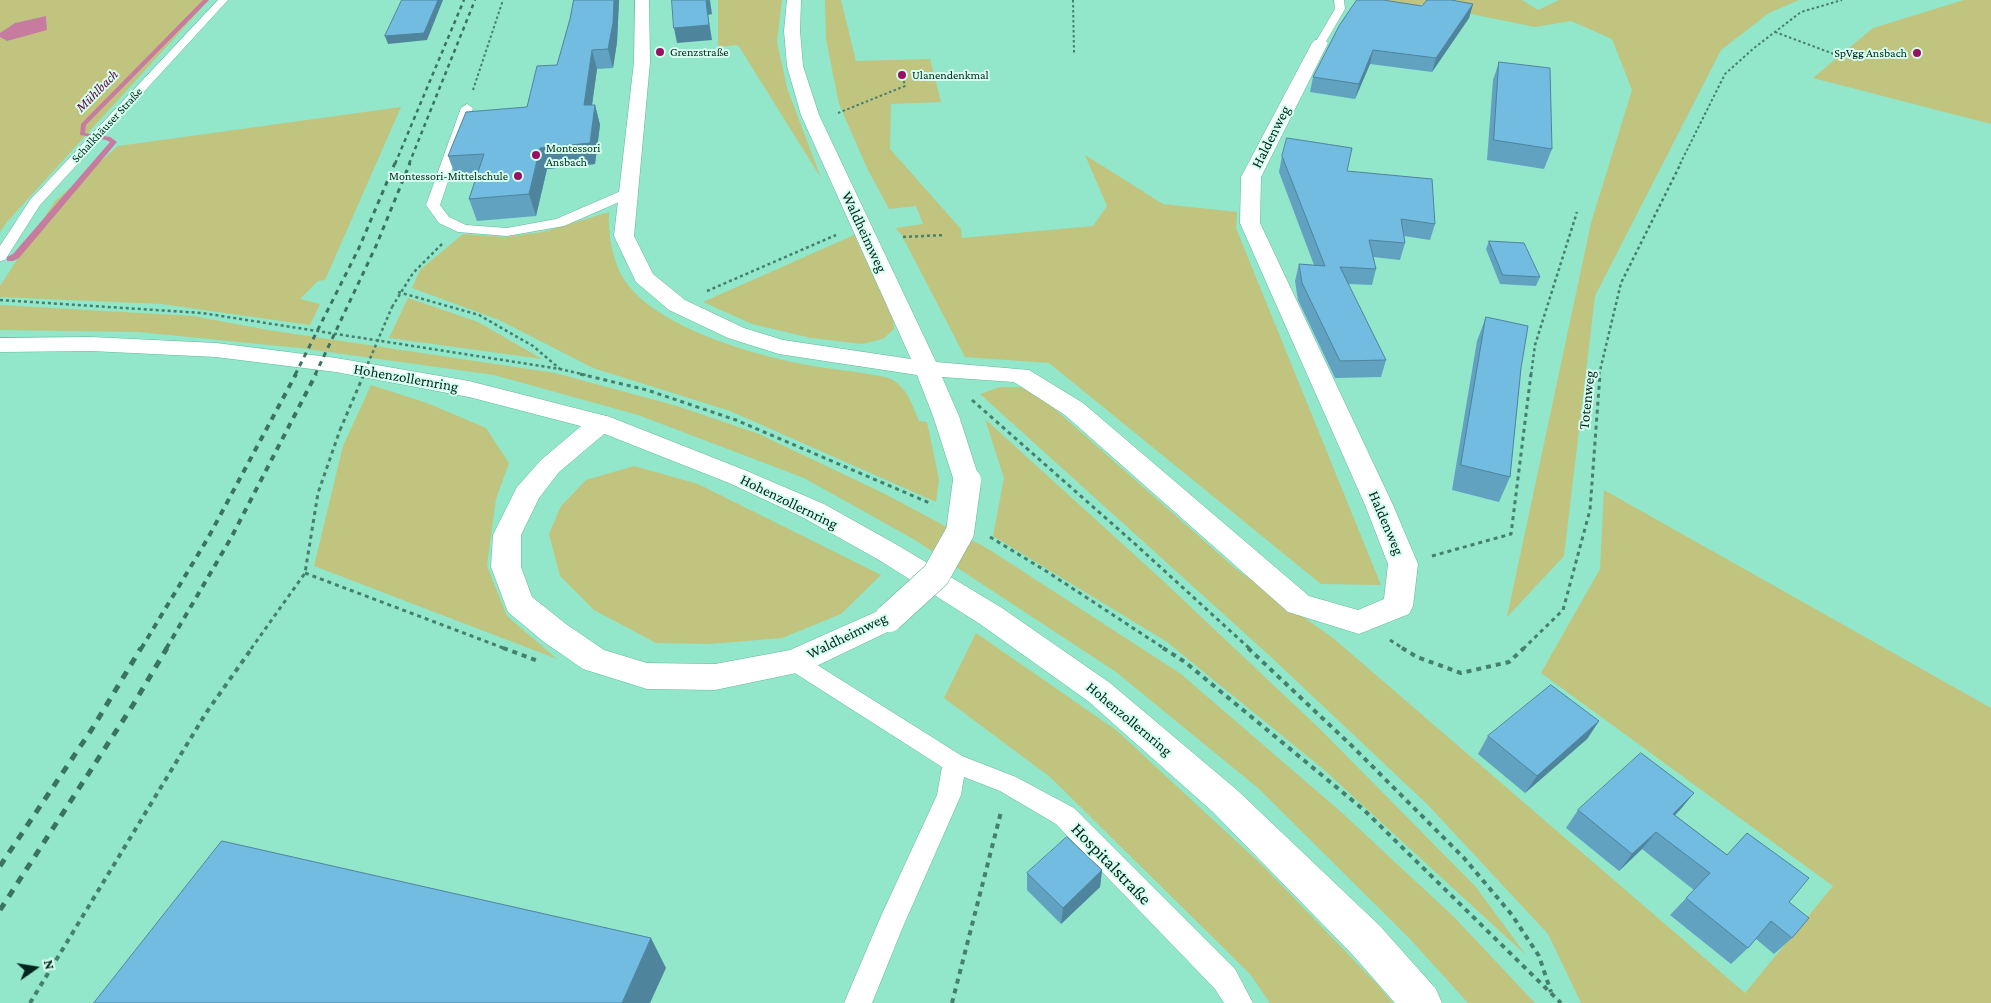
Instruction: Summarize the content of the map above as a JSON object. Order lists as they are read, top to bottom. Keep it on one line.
{"streets":{"street":["Haldenweg","Waldheimweg","Hohenzollernring"],"lane":["Schalkhäuser Straße","Hospitalstraße"],"path":["Totenweg"]},"crossings":[["Haldenweg","Totenweg"],["Waldheimweg","Hohenzollernring"],["Waldheimweg","Hospitalstraße"]],"water":["Mühlbach"],"places":["Grenzstraße","SpVgg Ansbach","Ulanendenkmal","Montessori Ansbach","Montessori-Mittelschule"],"north":"right"}
